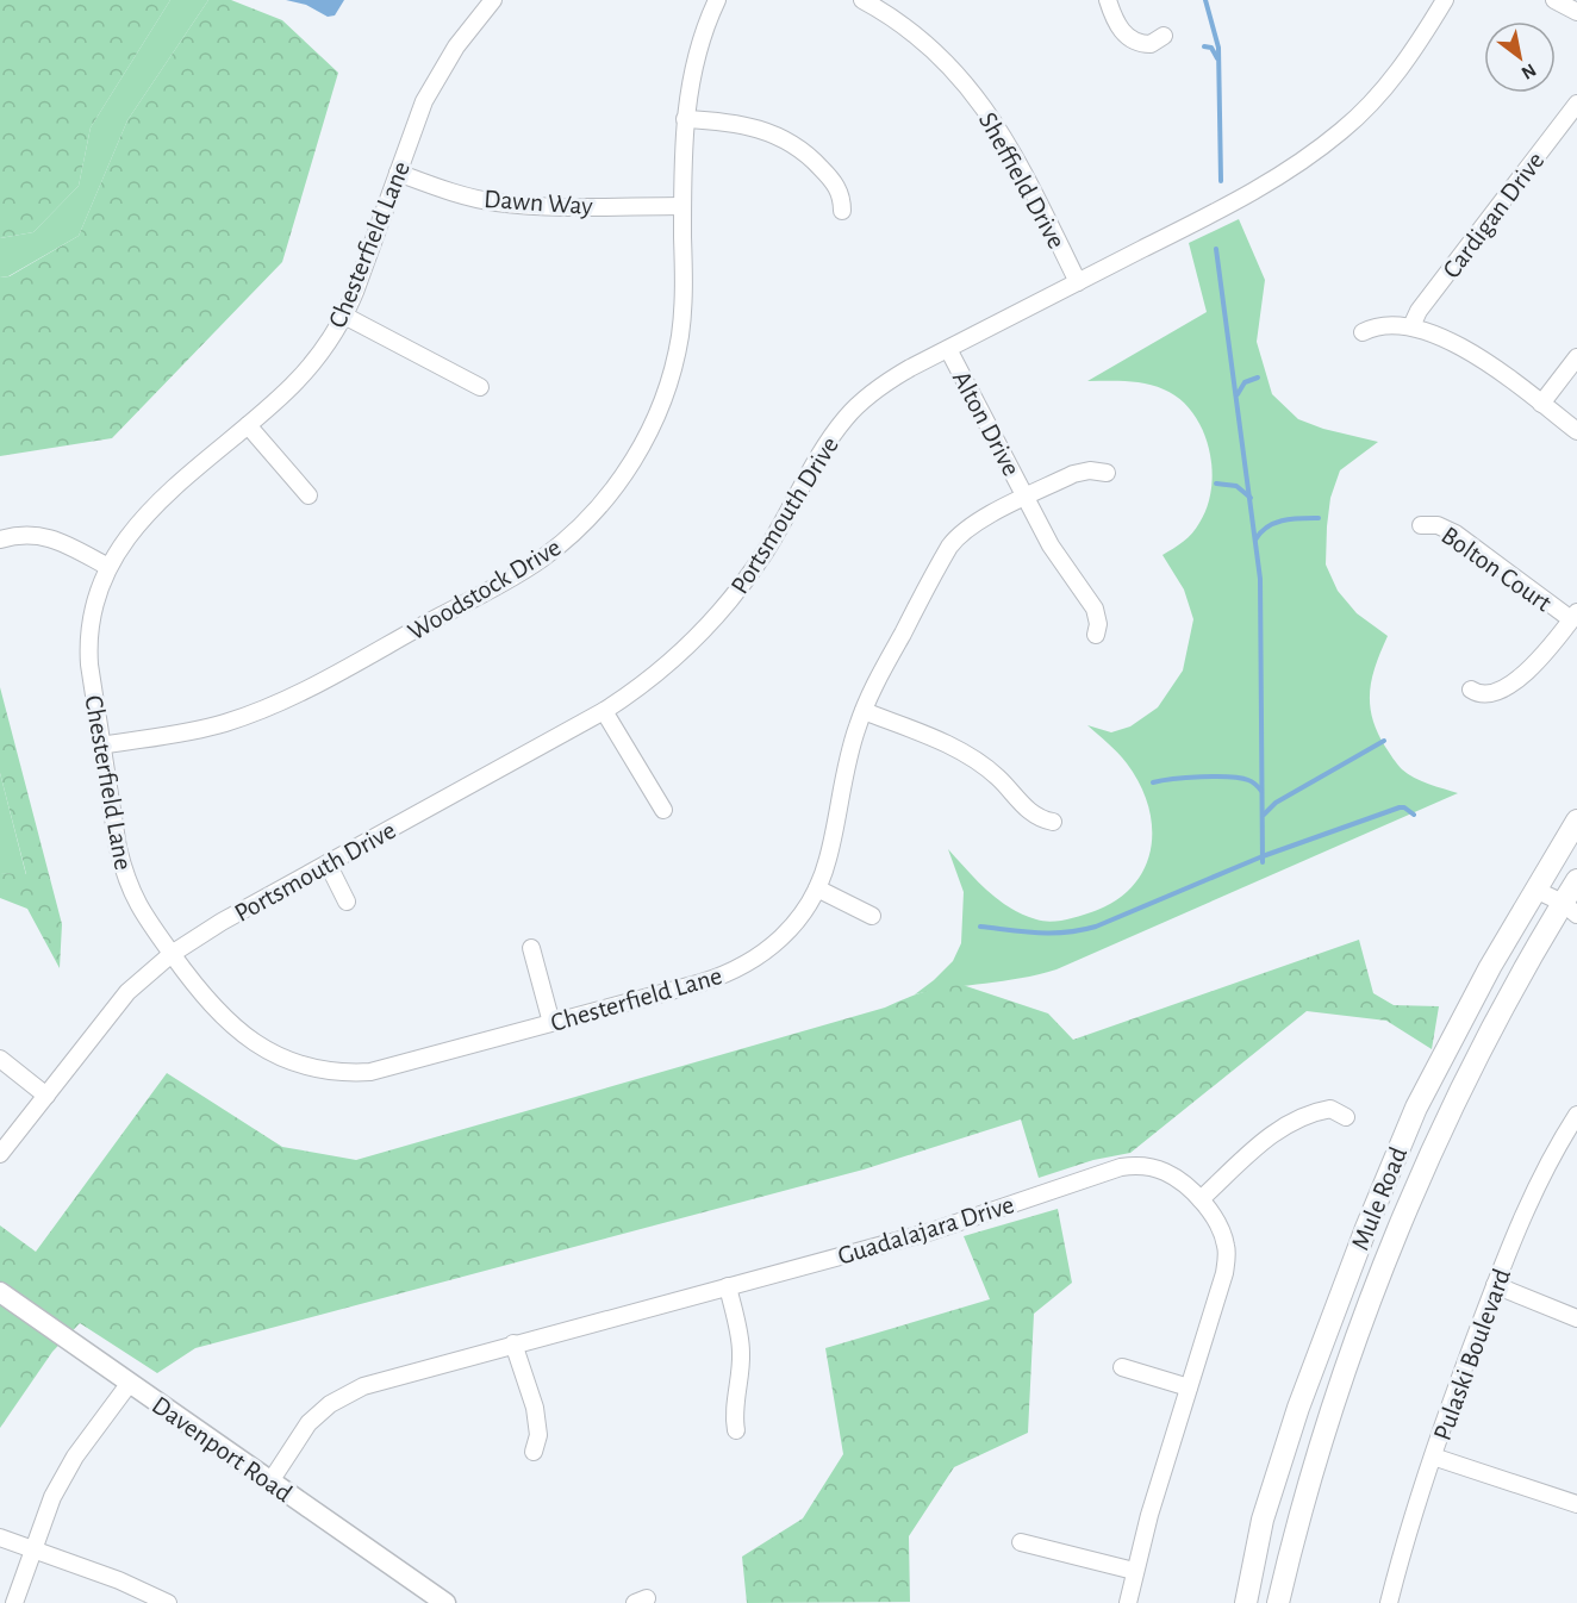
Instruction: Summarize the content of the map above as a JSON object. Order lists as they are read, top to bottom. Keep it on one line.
{"streets":{"main road":["Mule Road"],"street":["Sheffield Drive","Dawn Way","Cardigan Drive","Chesterfield Lane","Alton Drive","Portsmouth Drive","Bolton Court","Woodstock Drive","Guadalajara Drive","Pulaski Boulevard","Davenport Road"]},"crossings":[["Sheffield Drive","Portsmouth Drive"],["Dawn Way","Chesterfield Lane"],["Dawn Way","Woodstock Drive"],["Chesterfield Lane","Alton Drive"],["Chesterfield Lane","Portsmouth Drive"],["Chesterfield Lane","Woodstock Drive"],["Alton Drive","Portsmouth Drive"],["Guadalajara Drive","Davenport Road"]],"north":"bottom right"}
